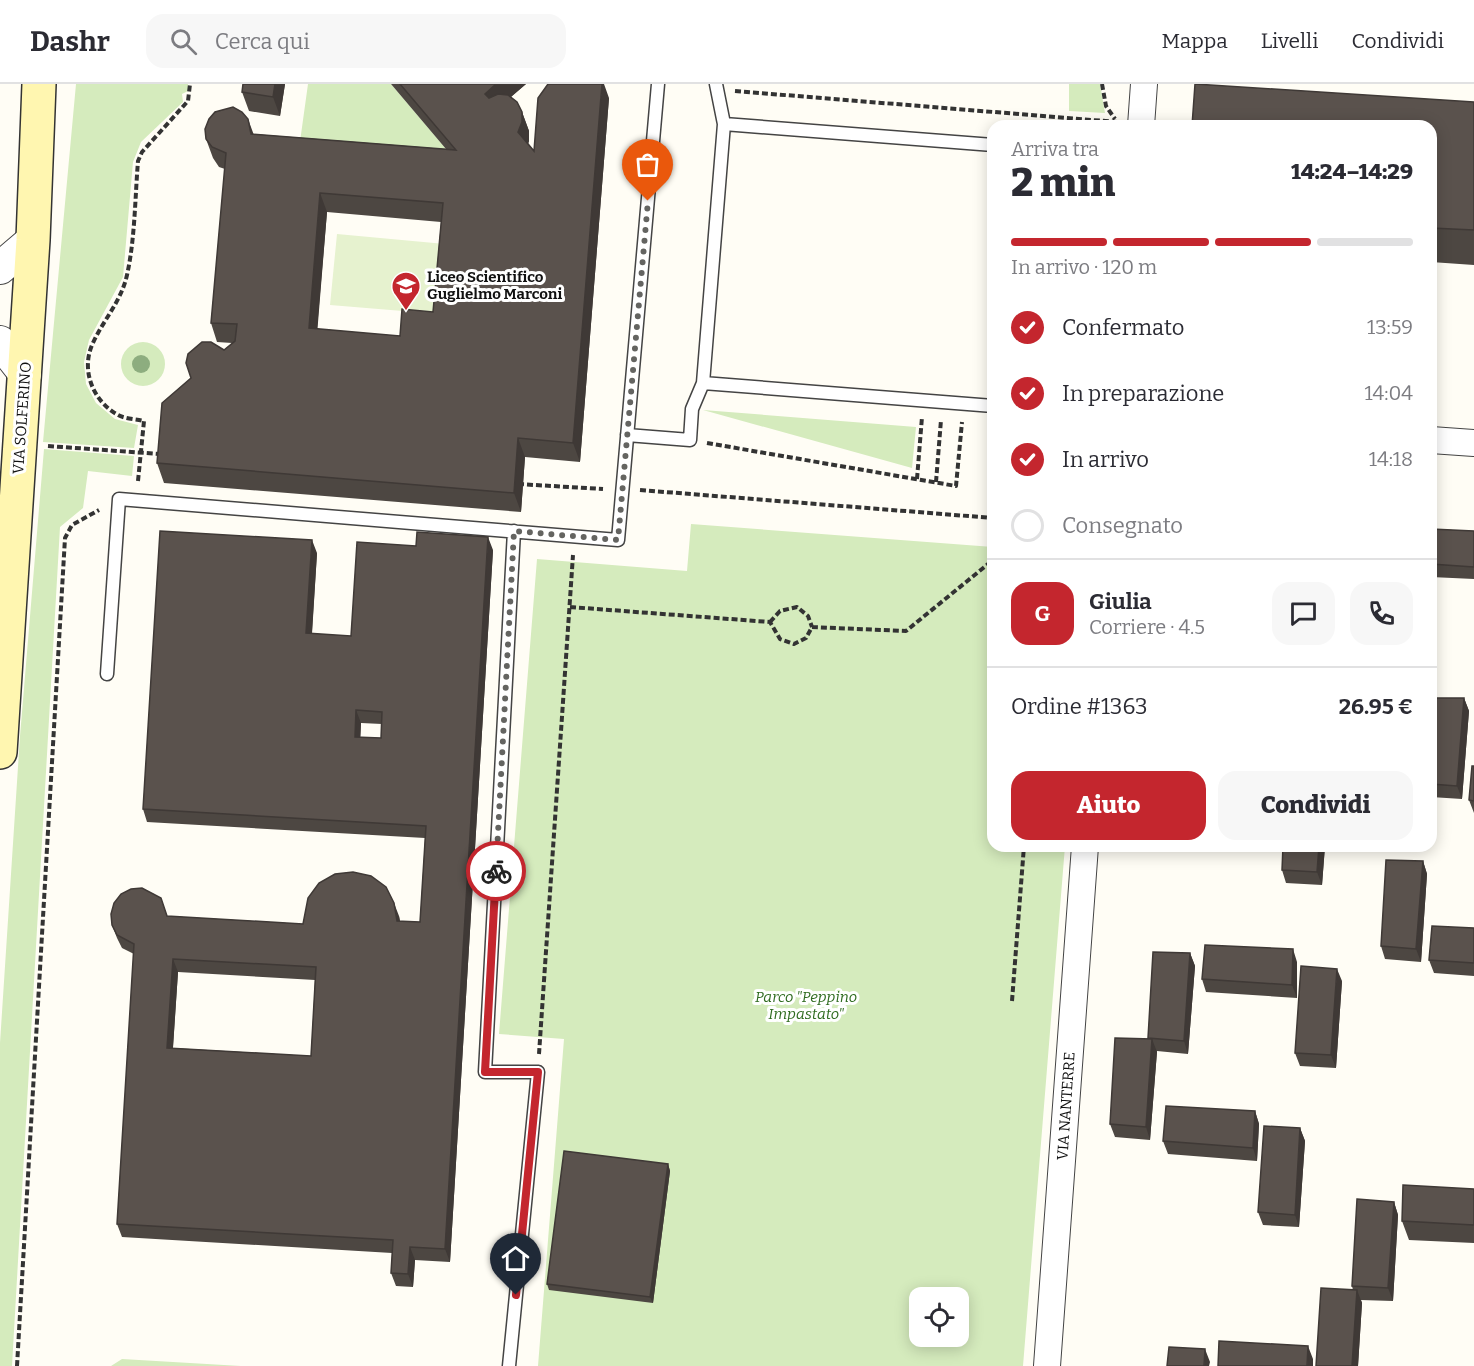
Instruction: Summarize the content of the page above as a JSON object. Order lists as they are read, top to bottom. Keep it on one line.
{"streets":{"main road":["VIA SOLFERINO"],"street":["VIA NANTERRE"]},"parks":["Parco \"Peppino Impastato\""],"places":{"school or university":["Liceo Scientifico Guglielmo Marconi"]},"page":{"header":"Dashr","search":"Cerca qui","nav":["Mappa","Livelli","Condividi"],"heading":["2 min","Arriva tra","14:24–14:29"],"panel":["Giulia","Corriere · 4.5","Ordine #1363","26.95 €"],"bar":"In arrivo · 120 m","list":[["Confermato","13:59"],["In preparazione","14:04"],["In arrivo","14:18"],"Consegnato"],"round":"G","buttons":["Aiuto","Condividi"]}}
